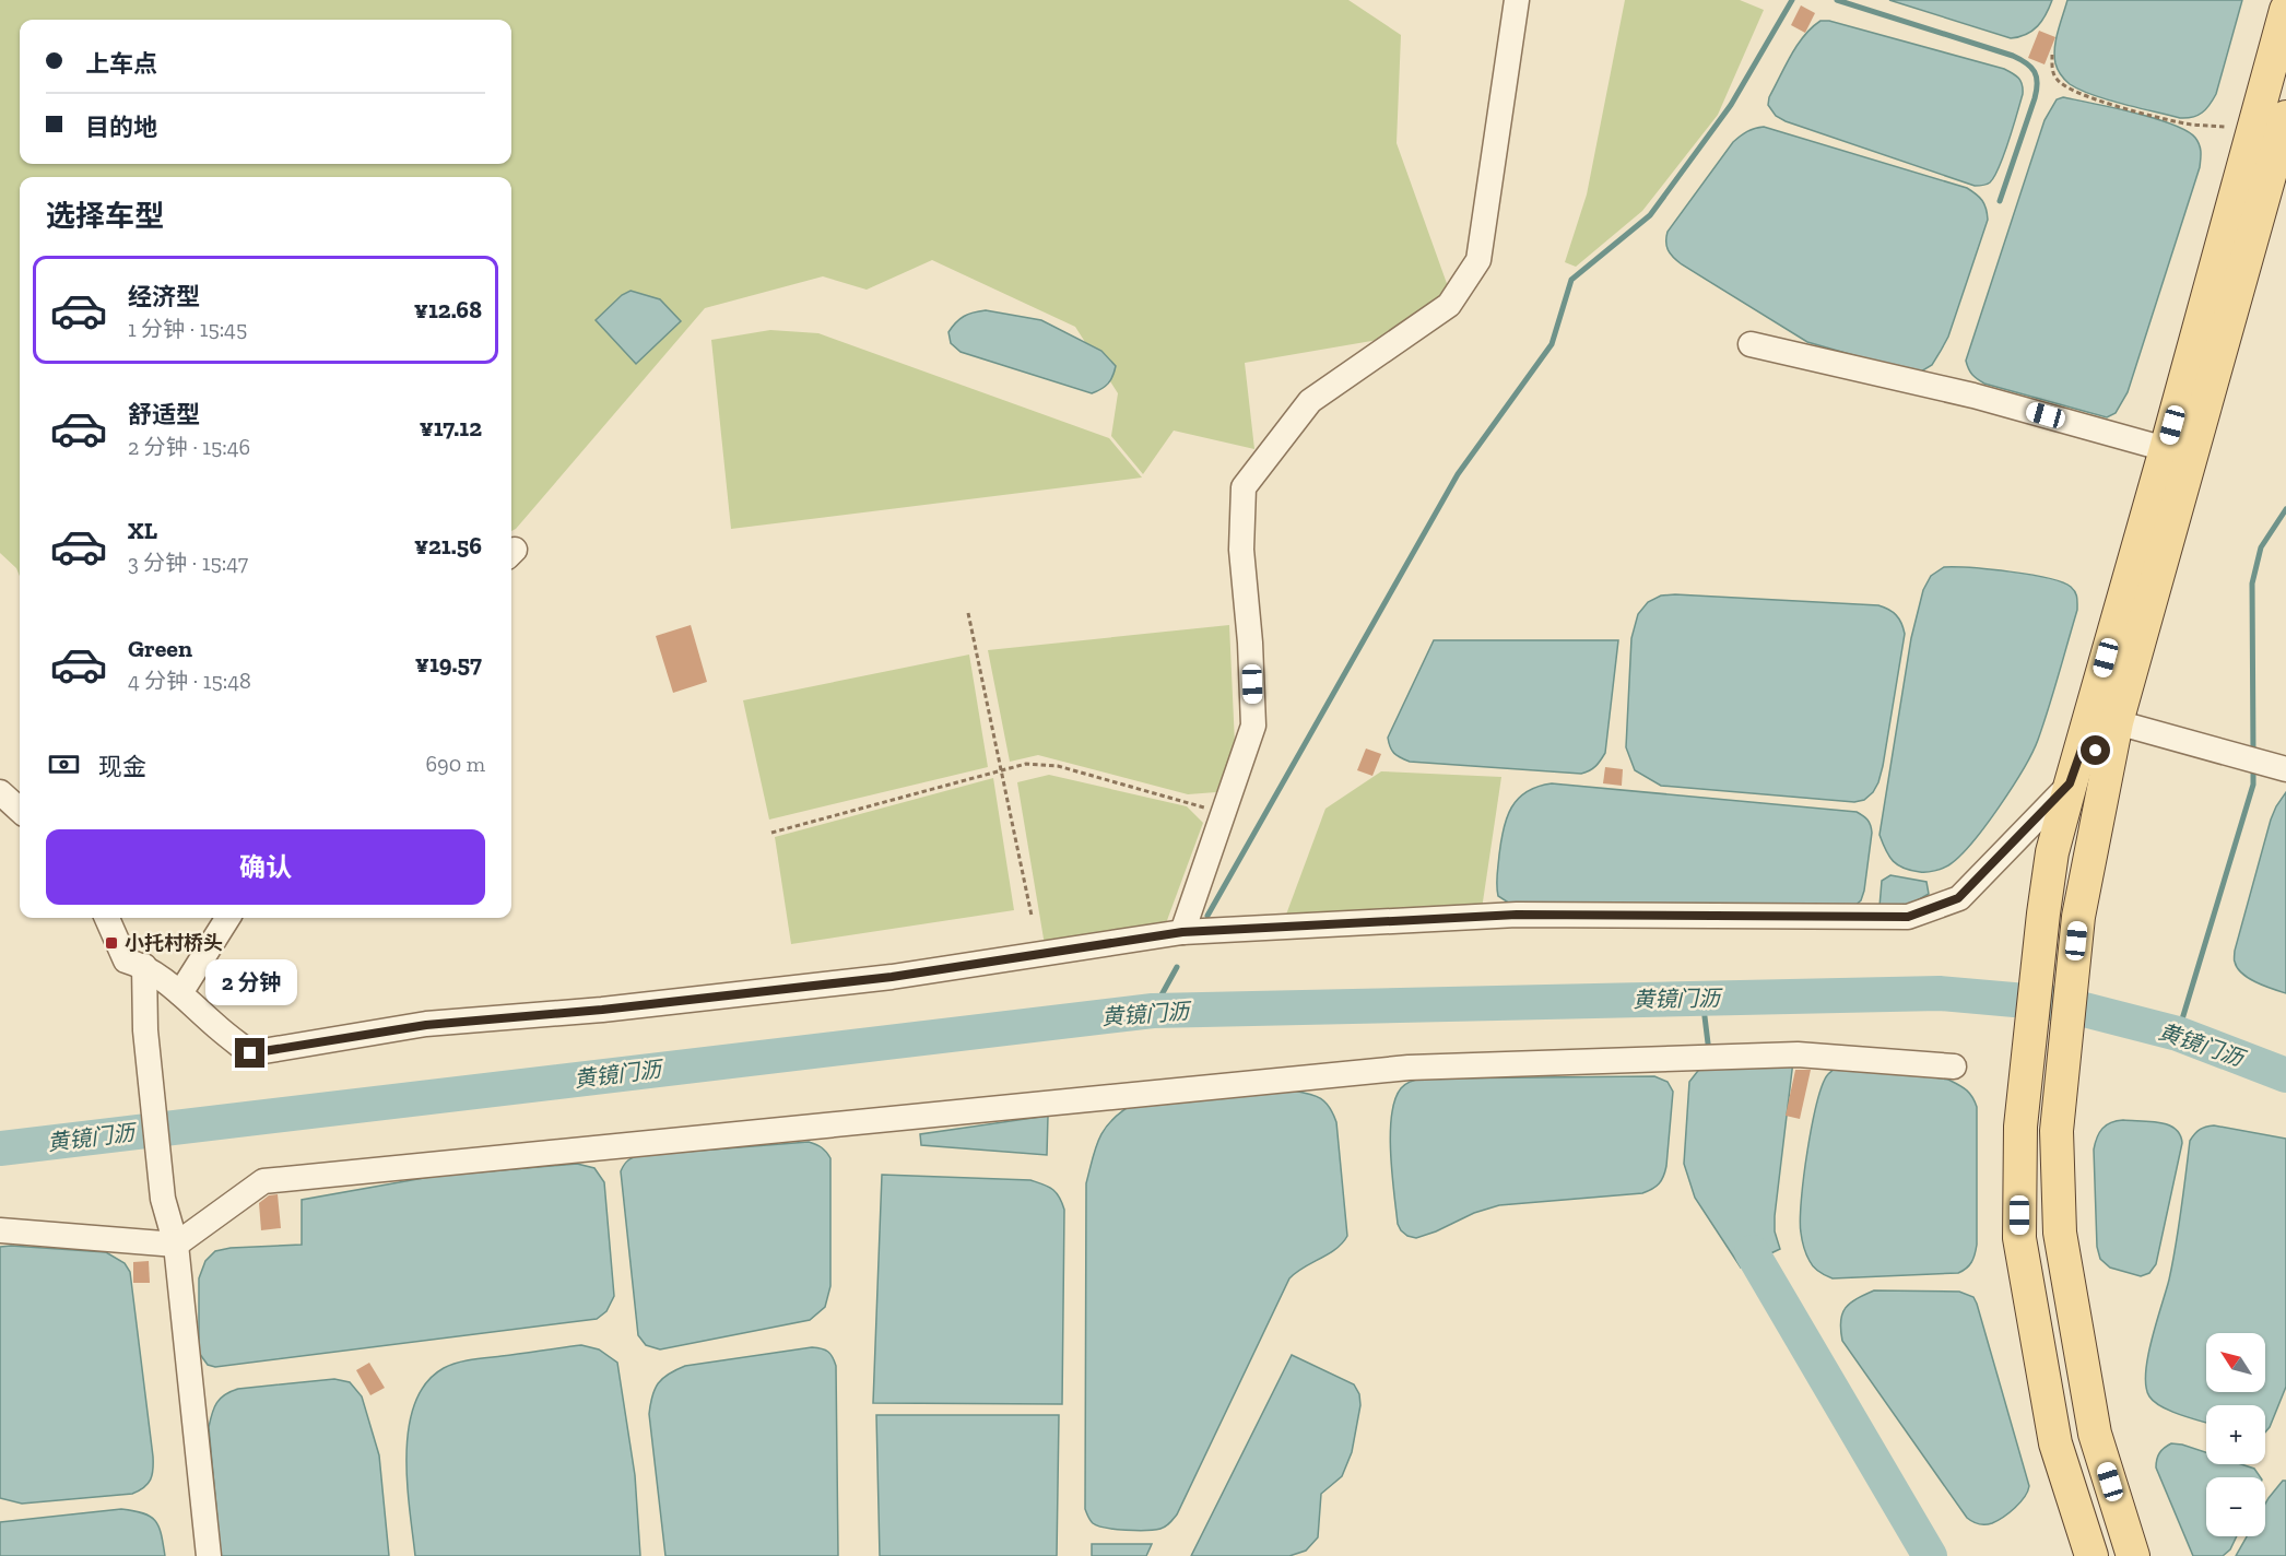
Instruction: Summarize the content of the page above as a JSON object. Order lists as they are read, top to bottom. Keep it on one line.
{"water":["黄镜门沥"],"places":{"transit":["小托村桥头"]},"north":"top left","page":{"banner":["上车点","目的地"],"heading":"选择车型","list":[{"name":"经济型","note":"1 分钟 · 15:45","value":"¥12.68"},{"name":"舒适型","note":"2 分钟 · 15:46","value":"¥17.12"},{"name":"XL","note":"3 分钟 · 15:47","value":"¥21.56"},{"name":"Green","note":"4 分钟 · 15:48","value":"¥19.57"}],"pay":["现金","690 m"],"buttons":"确认","bubble":"2 分钟","map_buttons":["+","−"]}}
